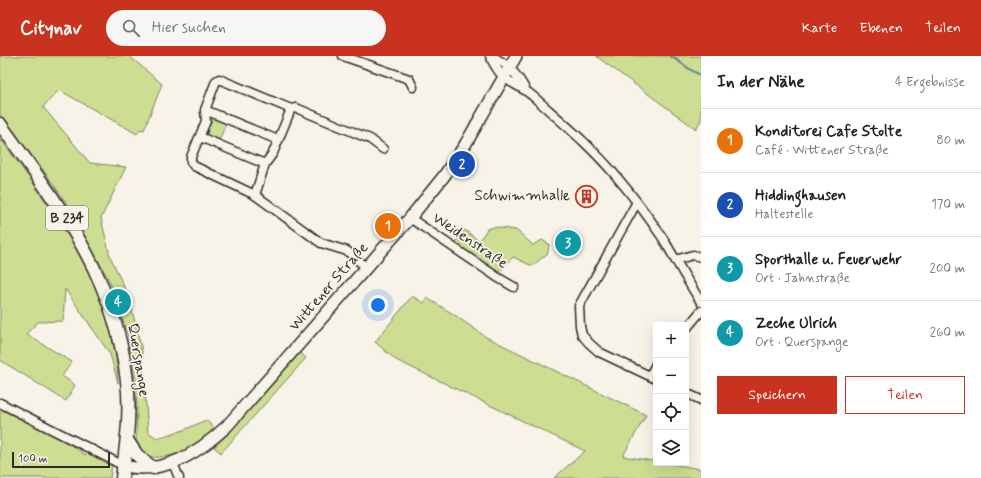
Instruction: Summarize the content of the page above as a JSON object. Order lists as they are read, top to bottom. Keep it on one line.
{"streets":{"main road":["B 234","Wittener Straße","Querspange"],"street":["Weidenstraße"]},"crossings":[["Weidenstraße","Wittener Straße"],["Wittener Straße","Querspange"]],"places":{"building":["Schwimmhalle"]},"scale_bar":"100 m","page":{"header":"Citynav","search":"Hier suchen","nav":["Karte","Ebenen","Teilen"],"heading":["In der Nähe","4 Ergebnisse"],"list":[{"mark":"1","name":"Konditorei Cafe Stolte","note":"Café · Wittener Straße","value":"80 m"},{"mark":"2","name":"Hiddinghausen","note":"Haltestelle","value":"170 m"},{"mark":"3","name":"Sporthalle u. Feuerwehr","note":"Ort · Jahnstraße","value":"200 m"},{"mark":"4","name":"Zeche Ulrich","note":"Ort · Querspange","value":"260 m"}],"pins":["2","1","3","4"],"map_buttons":["+","−"],"buttons":["Speichern","Teilen"],"scale":"100 m"}}
